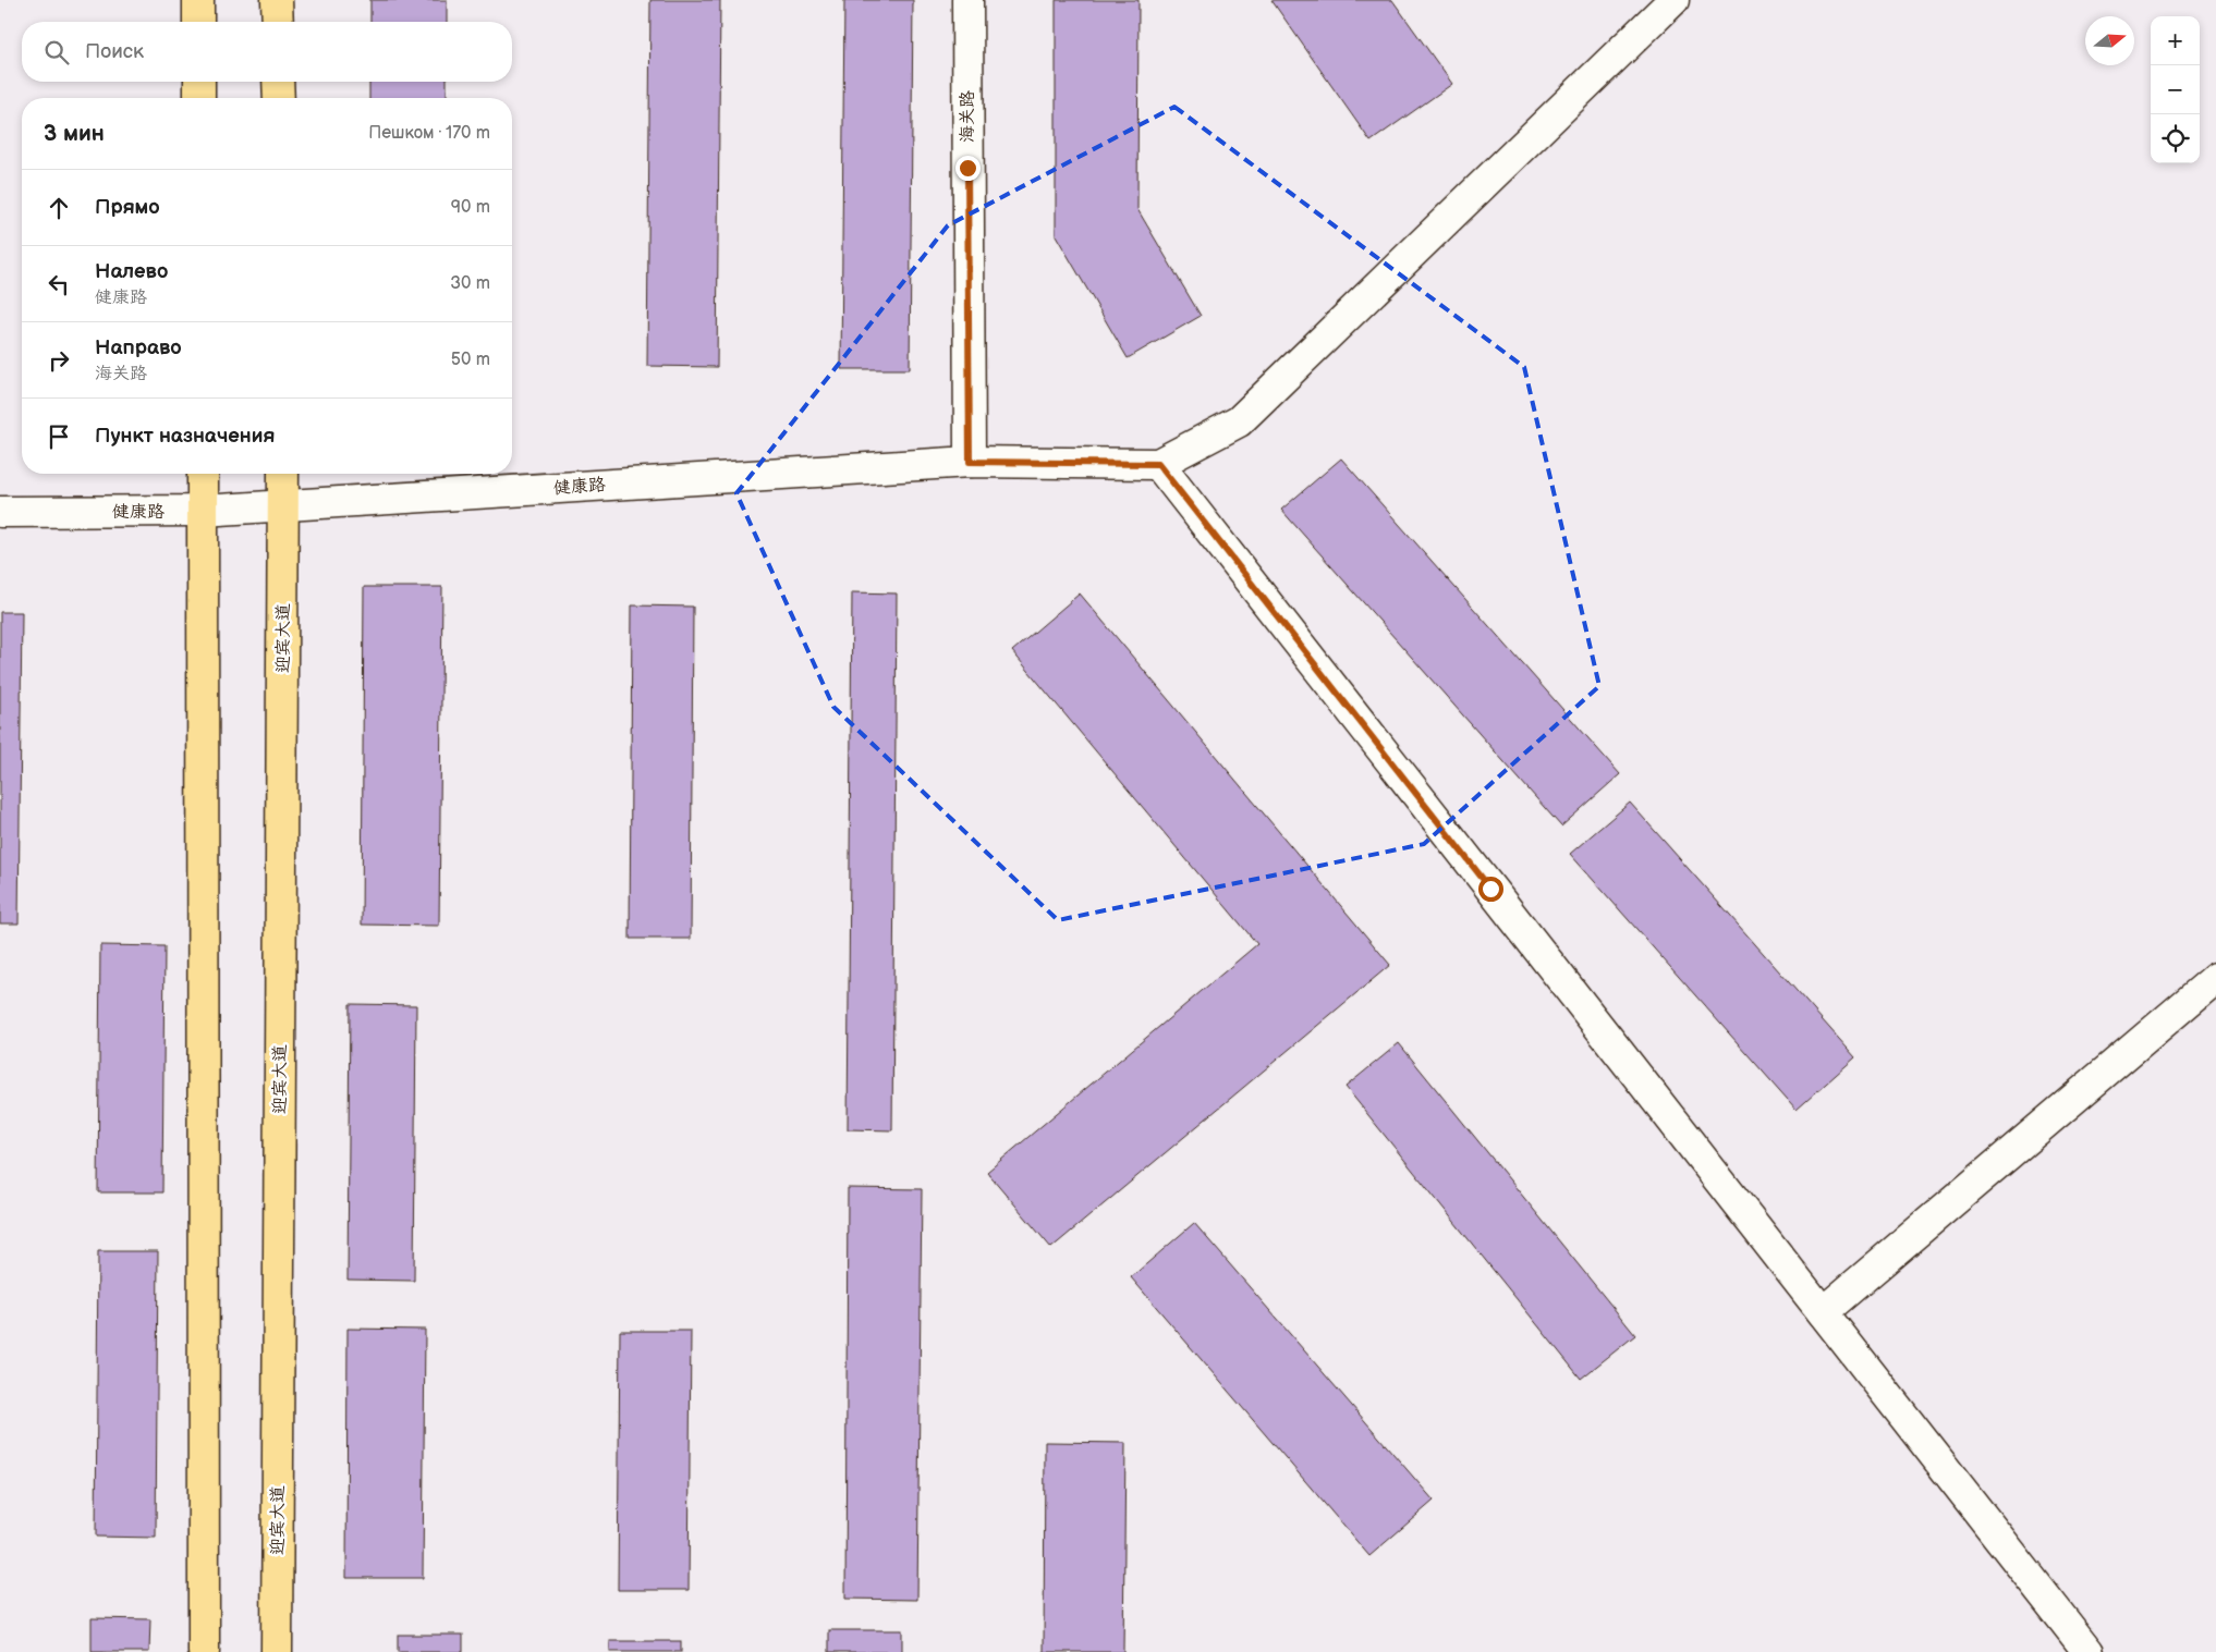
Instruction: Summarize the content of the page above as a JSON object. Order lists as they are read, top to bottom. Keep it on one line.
{"streets":{"highway":["迎宾大道"],"street":["海关路","健康路"]},"crossings":[["海关路","健康路"],["健康路","迎宾大道"]],"north":"right","page":{"map_buttons":["+","−"],"search":"Поиск","heading":["3 мин","Пешком · 170 m"],"list":[["Прямо","90 m"],["Налево","健康路","30 m"],["Направо","海关路","50 m"],"Пункт назначения"]}}
